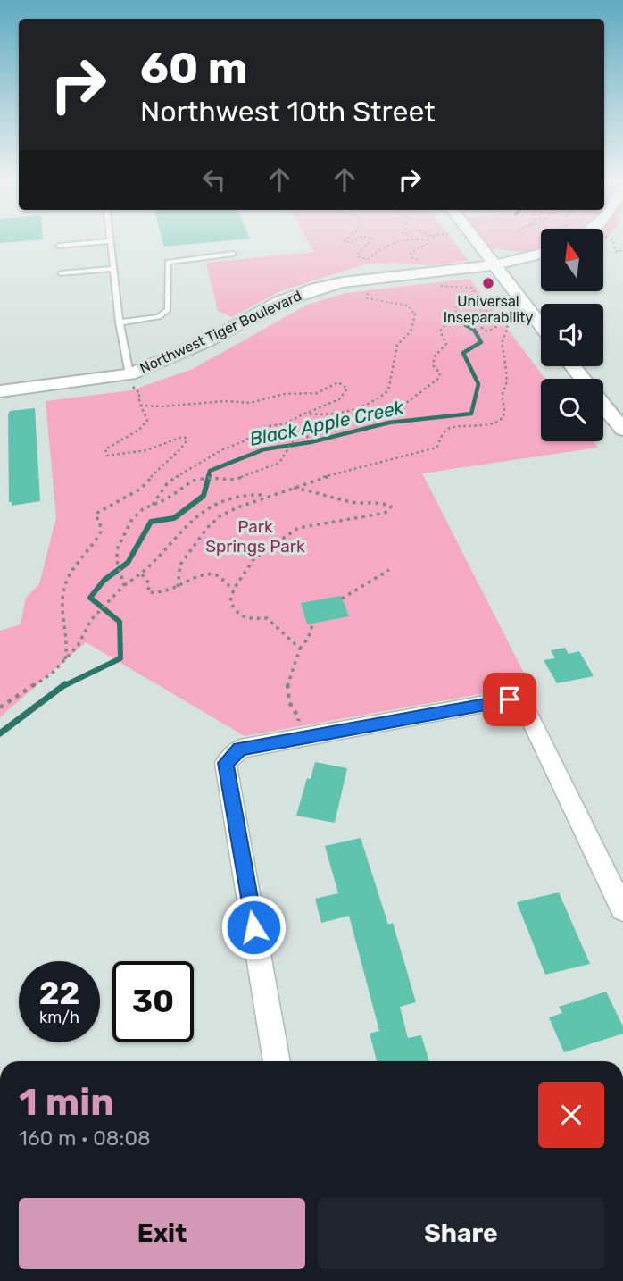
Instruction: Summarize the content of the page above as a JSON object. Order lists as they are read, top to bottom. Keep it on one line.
{"streets":{"street":["Northwest Tiger Boulevard"]},"water":["Black Apple Creek"],"parks":["Park Springs Park"],"places":["Universal Inseparability"],"north":"top","page":{"turn":["60 m","Northwest 10th Street"],"speed":"22 km/h","limit":"30","heading":["1 min","160 m · 08:08"],"buttons":["Exit","Share"]}}
